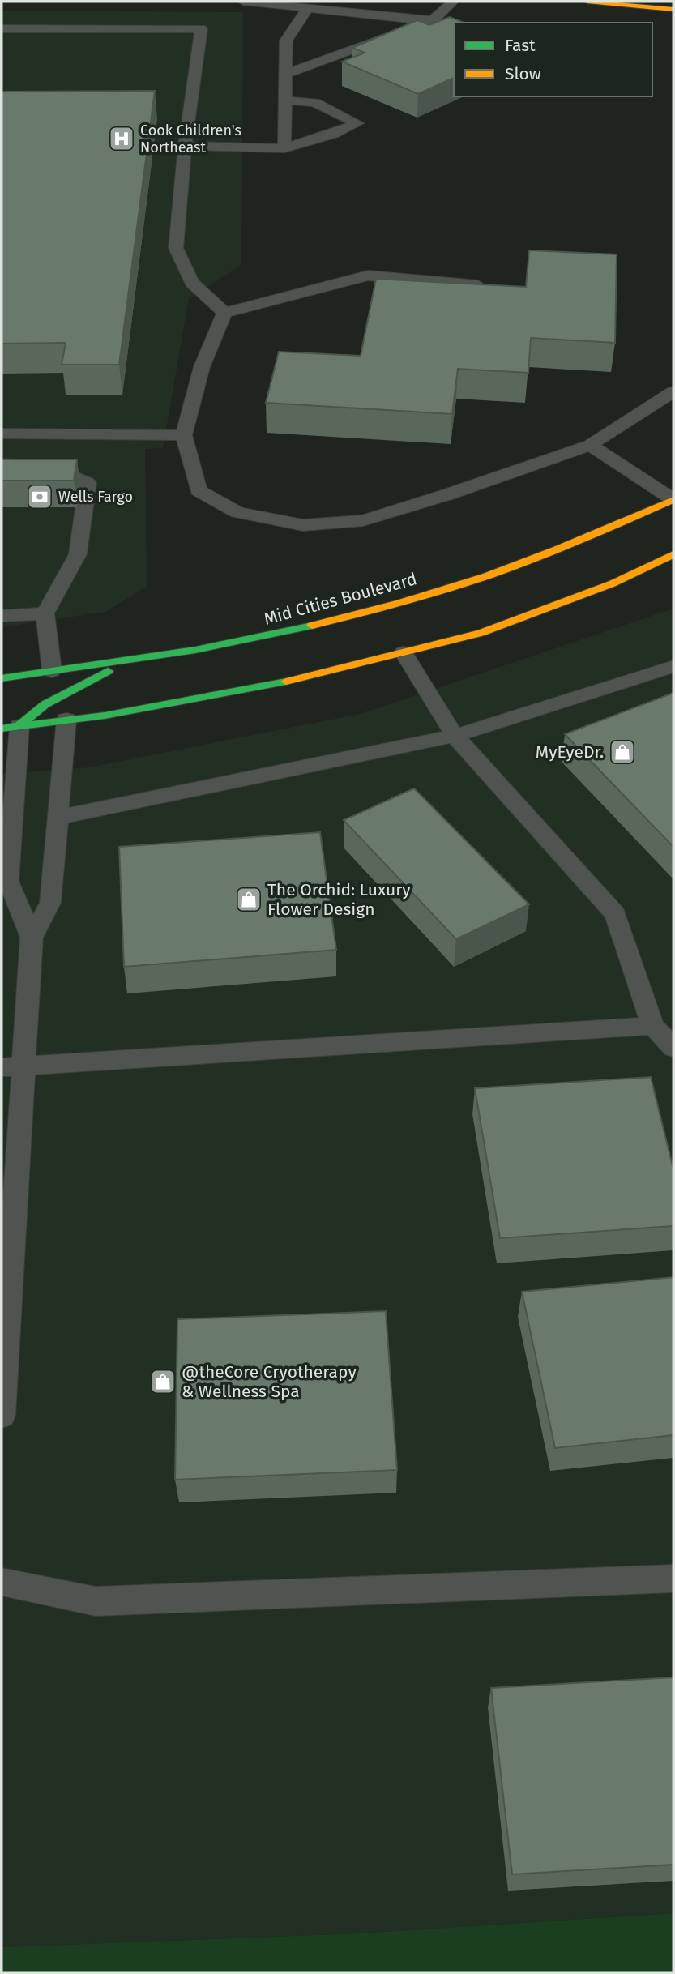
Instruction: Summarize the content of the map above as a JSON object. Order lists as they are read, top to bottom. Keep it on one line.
{"streets":{"main road":["Mid Cities Boulevard"]},"places":{"hospital":["Cook Children's Northeast"],"bank":["Wells Fargo"],"shop":["MyEyeDr.","The Orchid: Luxury Flower Design","@theCore Cryotherapy & Wellness Spa"]},"legend":["Fast","Slow"]}
